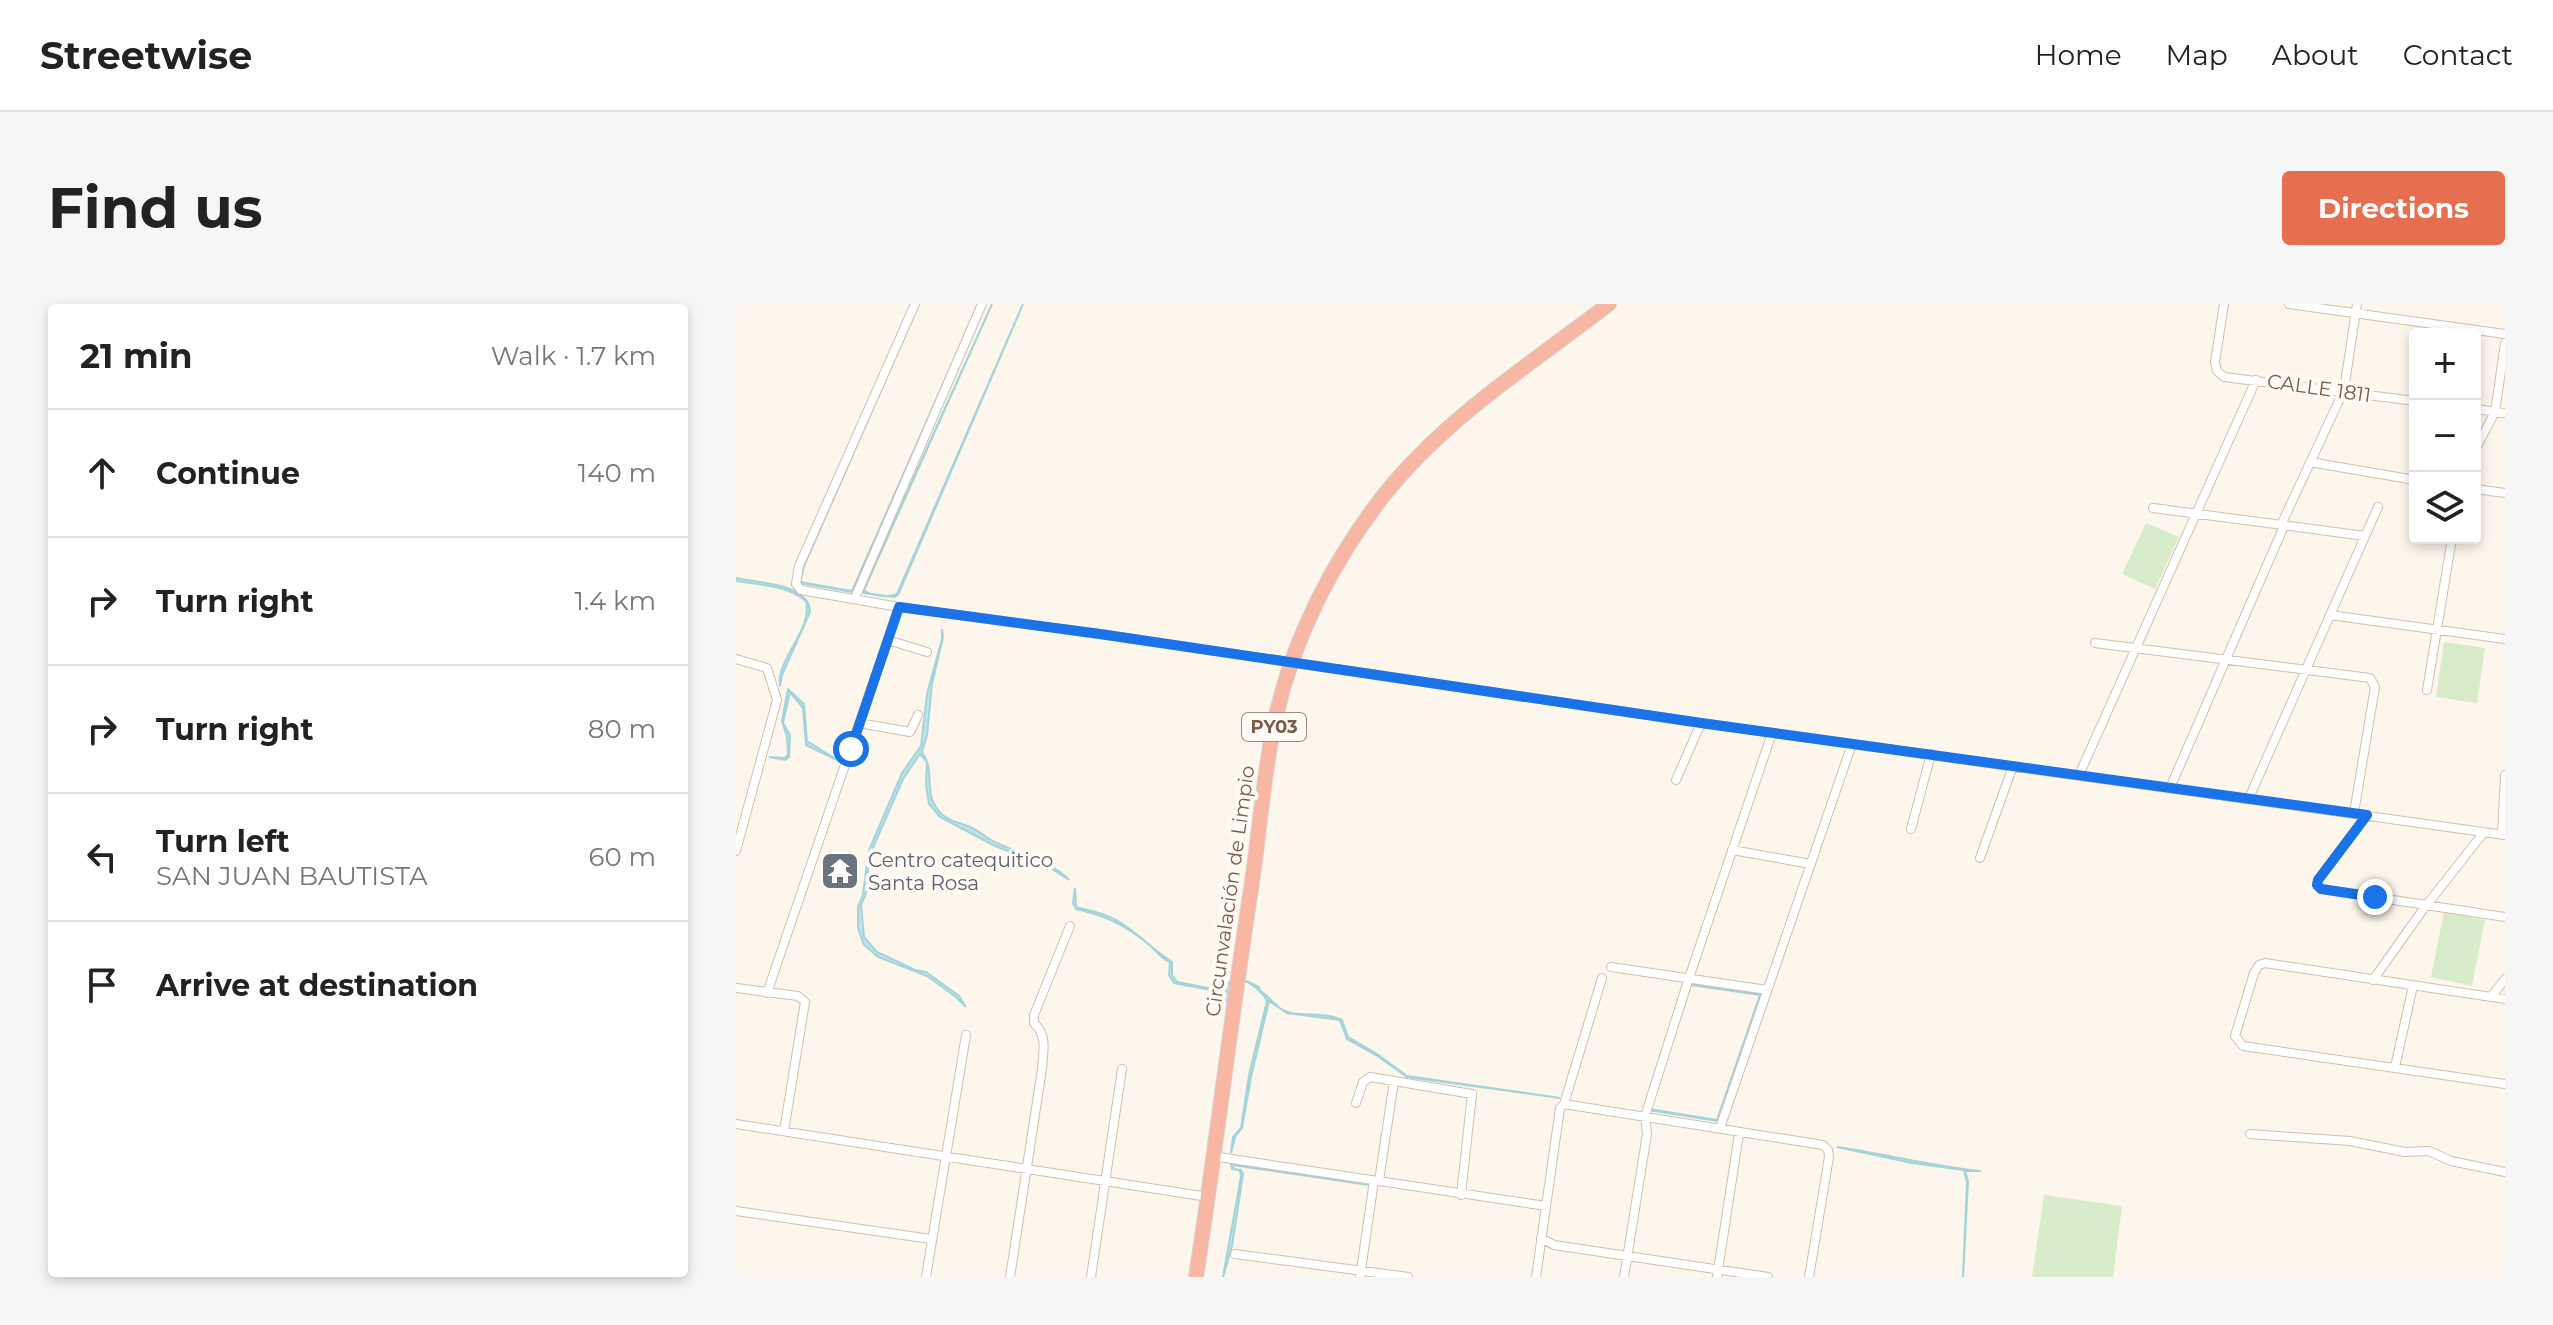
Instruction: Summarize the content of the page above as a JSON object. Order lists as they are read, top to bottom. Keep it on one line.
{"streets":{"highway":["PY03","Circunvalación de Limpio"],"street":["CALLE 1811"]},"places":{"temple":["Centro catequitico Santa Rosa"]},"page":{"header":"Streetwise","nav":["Home","Map","About","Contact"],"buttons":"Directions","title":"Find us","heading":["21 min","Walk · 1.7 km"],"map_buttons":["+","−"],"list":[["Continue","140 m"],["Turn right","1.4 km"],["Turn right","80 m"],["Turn left","SAN JUAN BAUTISTA","60 m"],"Arrive at destination"]}}
